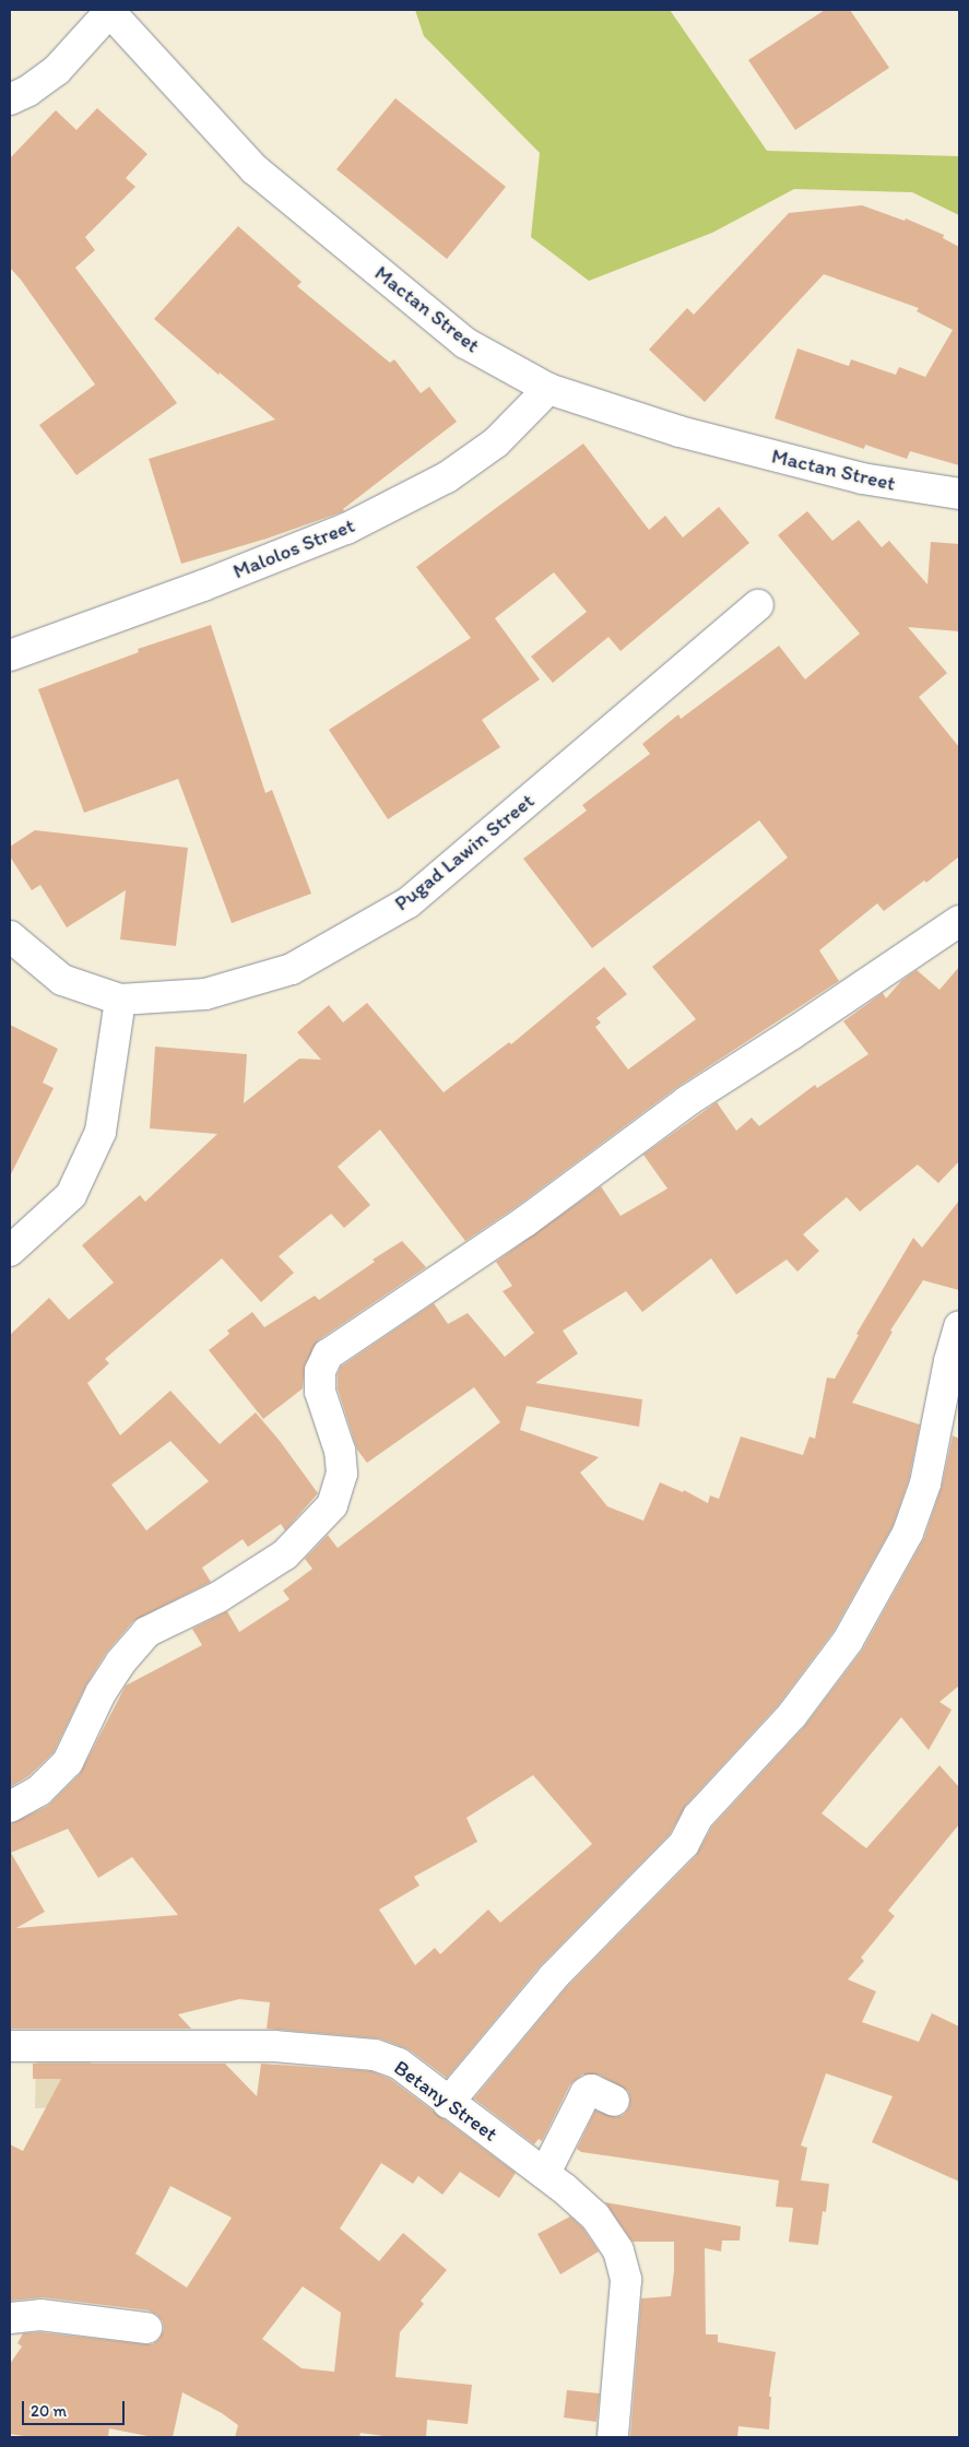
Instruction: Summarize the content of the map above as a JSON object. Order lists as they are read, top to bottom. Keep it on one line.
{"streets":{"street":["Mactan Street","Malolos Street","Pugad Lawin Street","Betany Street"]},"crossings":[["Mactan Street","Malolos Street"]],"scale_bar":"20 m"}
